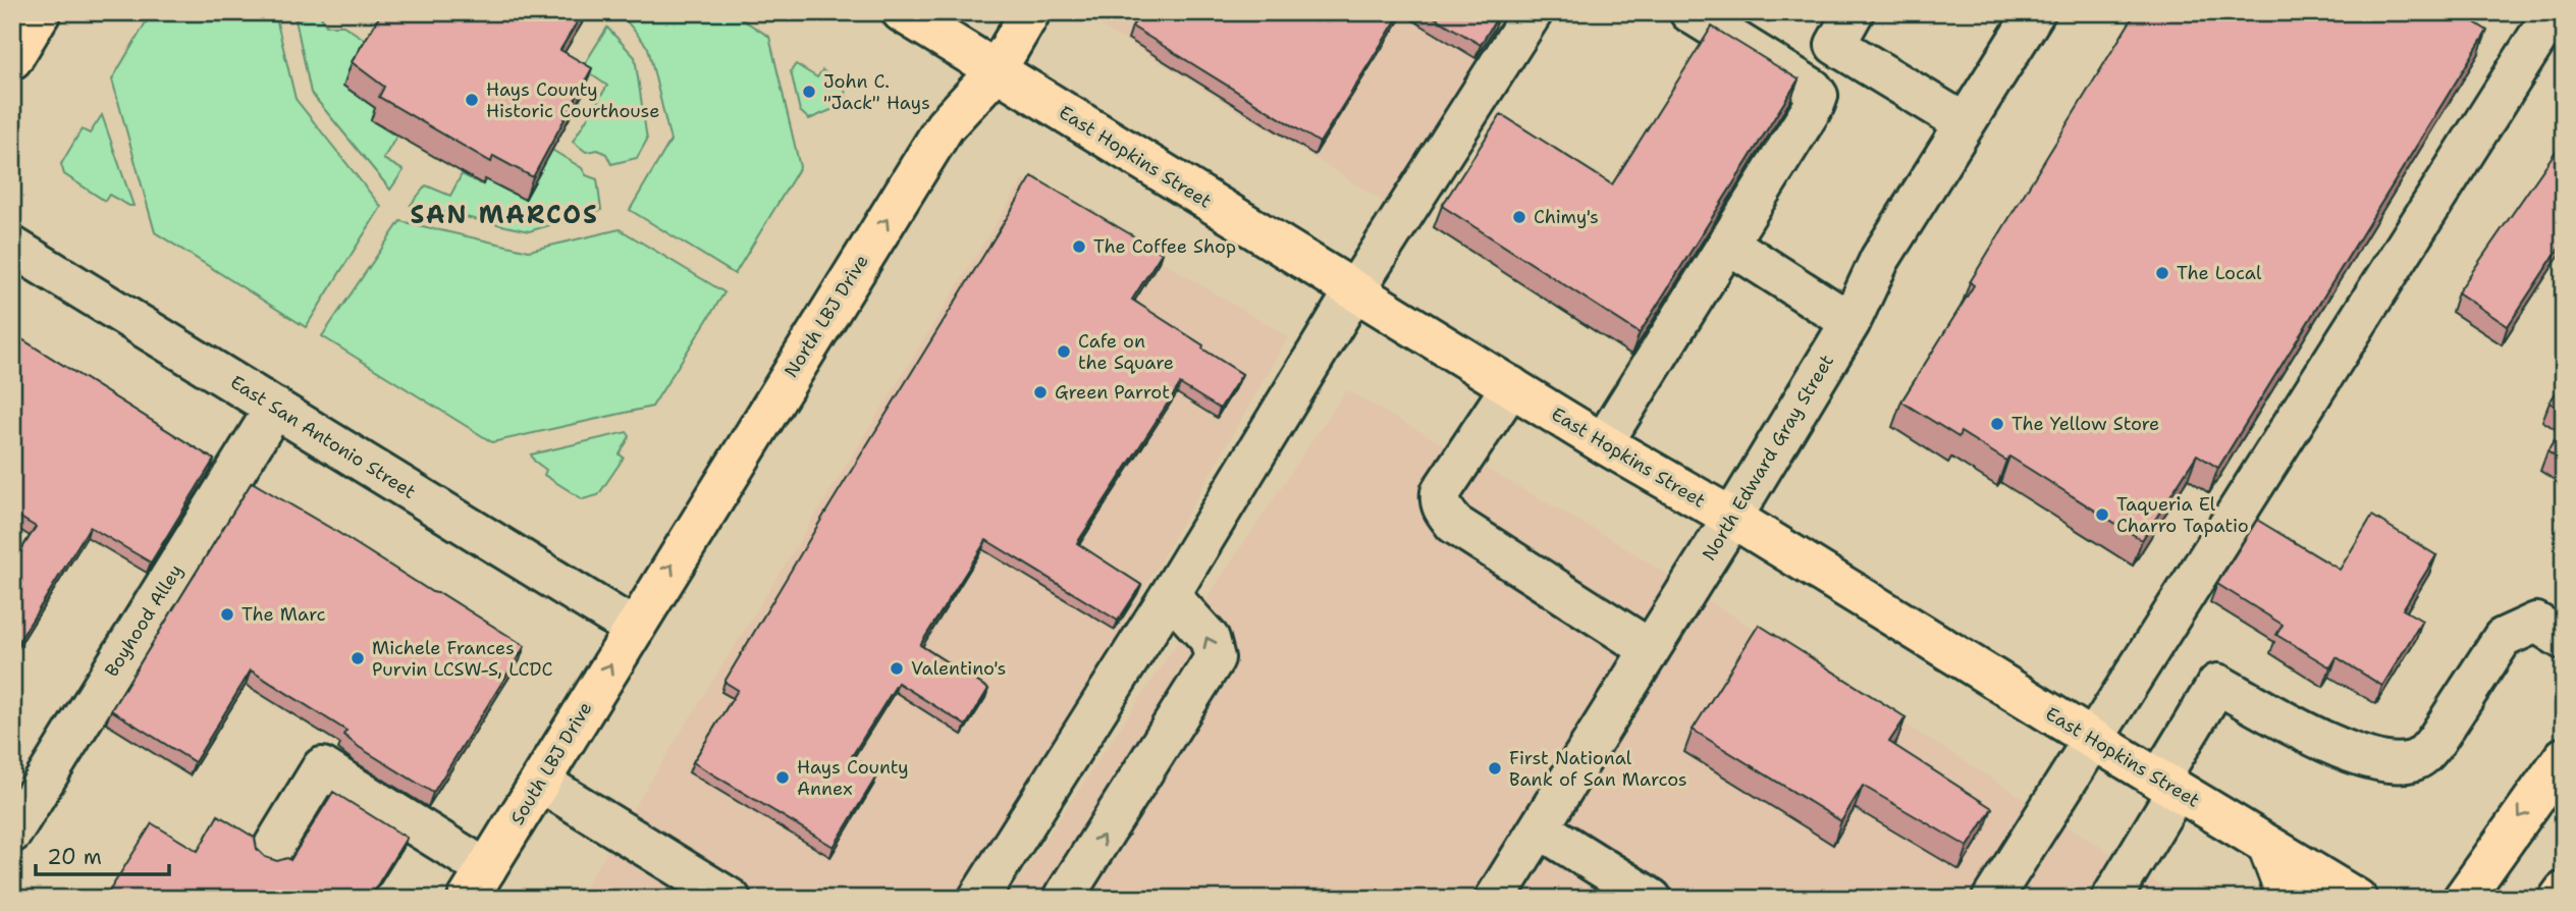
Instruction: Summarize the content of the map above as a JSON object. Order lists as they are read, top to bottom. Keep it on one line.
{"streets":{"main road":["East Hopkins Street","North LBJ Drive","South LBJ Drive"],"street":["East San Antonio Street","North Edward Gray Street","Boyhood Alley"]},"crossings":[["East Hopkins Street","North LBJ Drive"],["East Hopkins Street","North Edward Gray Street"],["North LBJ Drive","East San Antonio Street"],["North LBJ Drive","South LBJ Drive"],["East San Antonio Street","Boyhood Alley"],["East San Antonio Street","South LBJ Drive"]],"one_way":["North LBJ Drive","South LBJ Drive"],"districts":["SAN MARCOS"],"places":["John C. \"Jack\" Hays","Hays County Historic Courthouse","Chimy's","The Coffee Shop","The Local","Cafe on the Square","Green Parrot","The Yellow Store","Taqueria El Charro Tapatio","The Marc","Michele Frances Purvin LCSW-S, LCDC","Valentino's","First National Bank of San Marcos","Hays County Annex"],"scale_bar":"20 m"}
